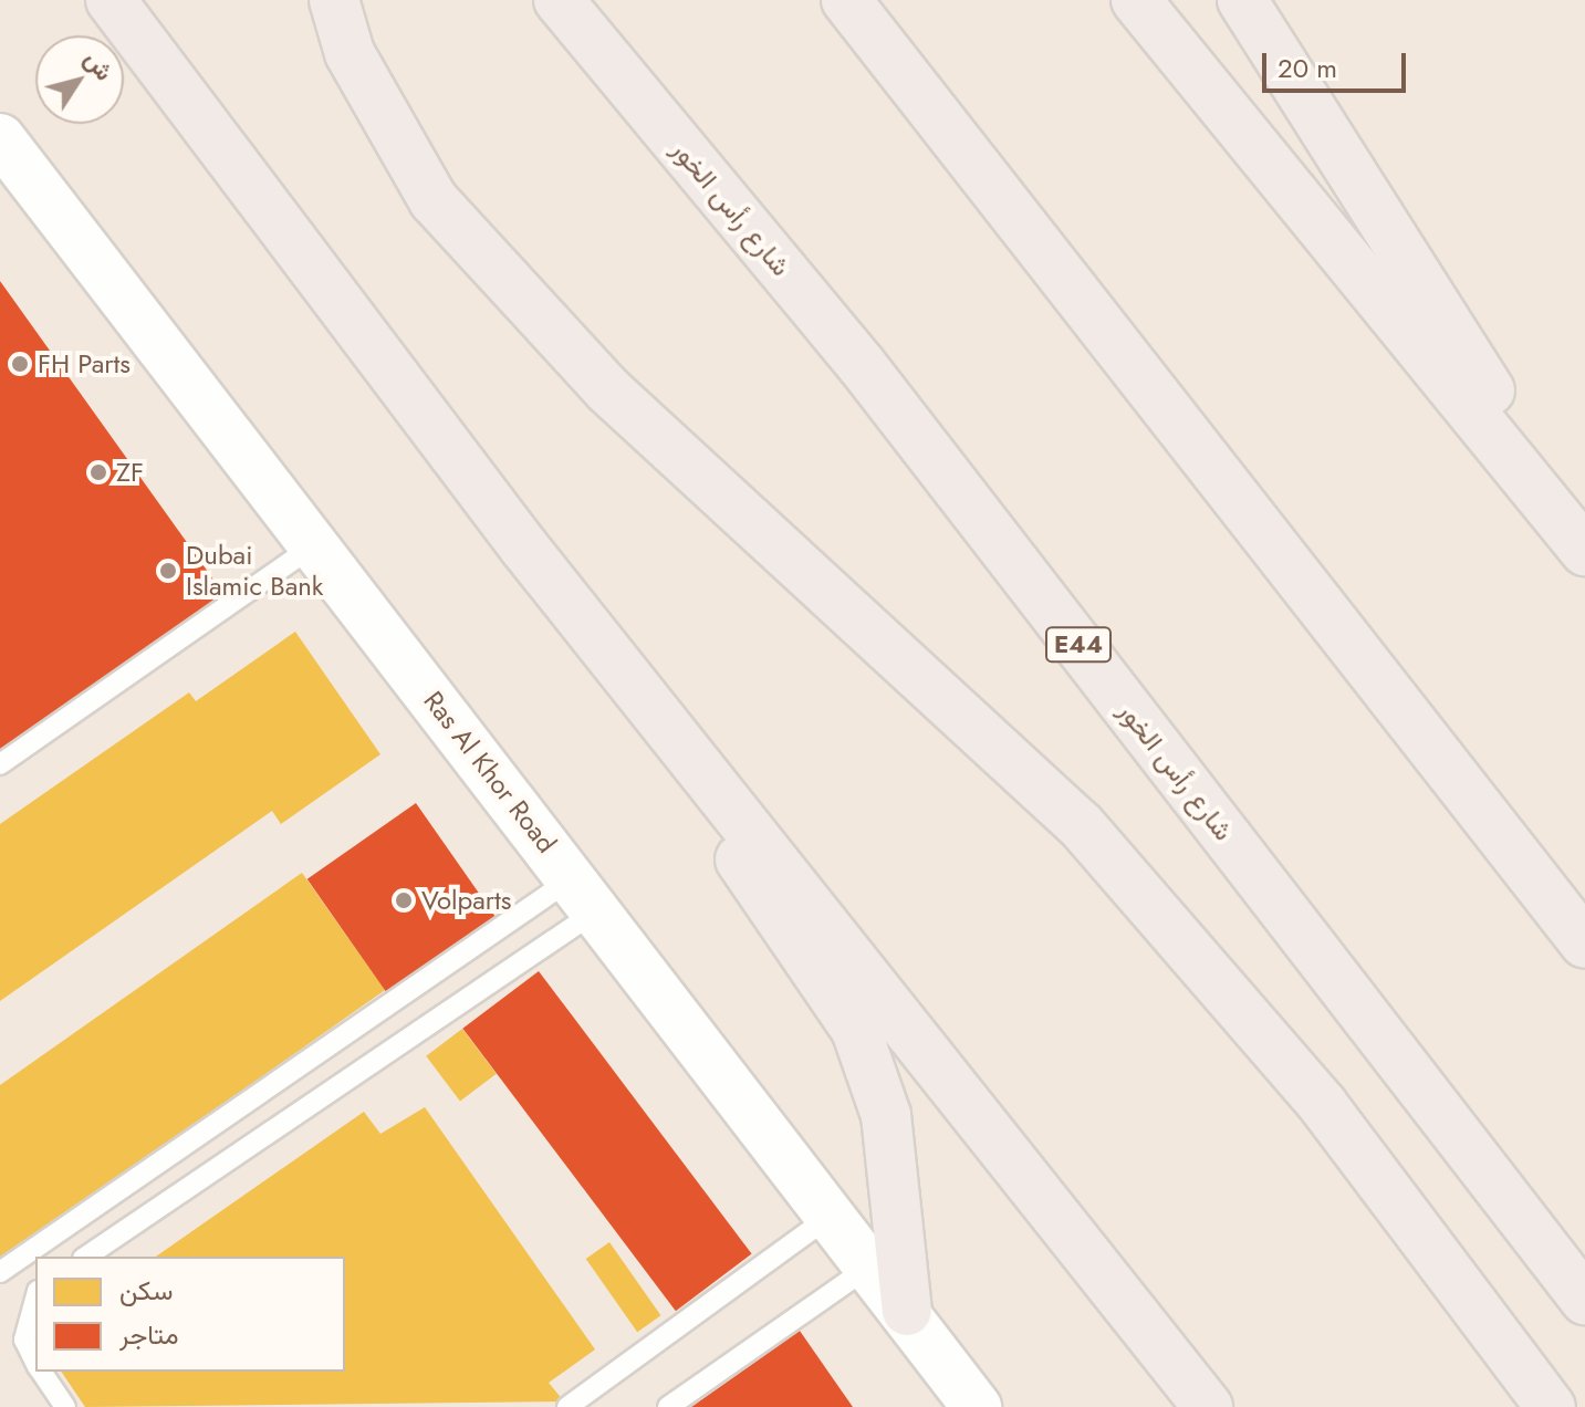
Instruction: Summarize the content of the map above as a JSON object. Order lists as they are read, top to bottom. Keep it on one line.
{"streets":{"highway":["شارع رأس الخور","E44"],"street":["Ras Al Khor Road"]},"places":["FH Parts","ZF","Dubai Islamic Bank","Volparts"],"legend":["سكن","متاجر"],"scale_bar":"20 m","north":"top right"}
